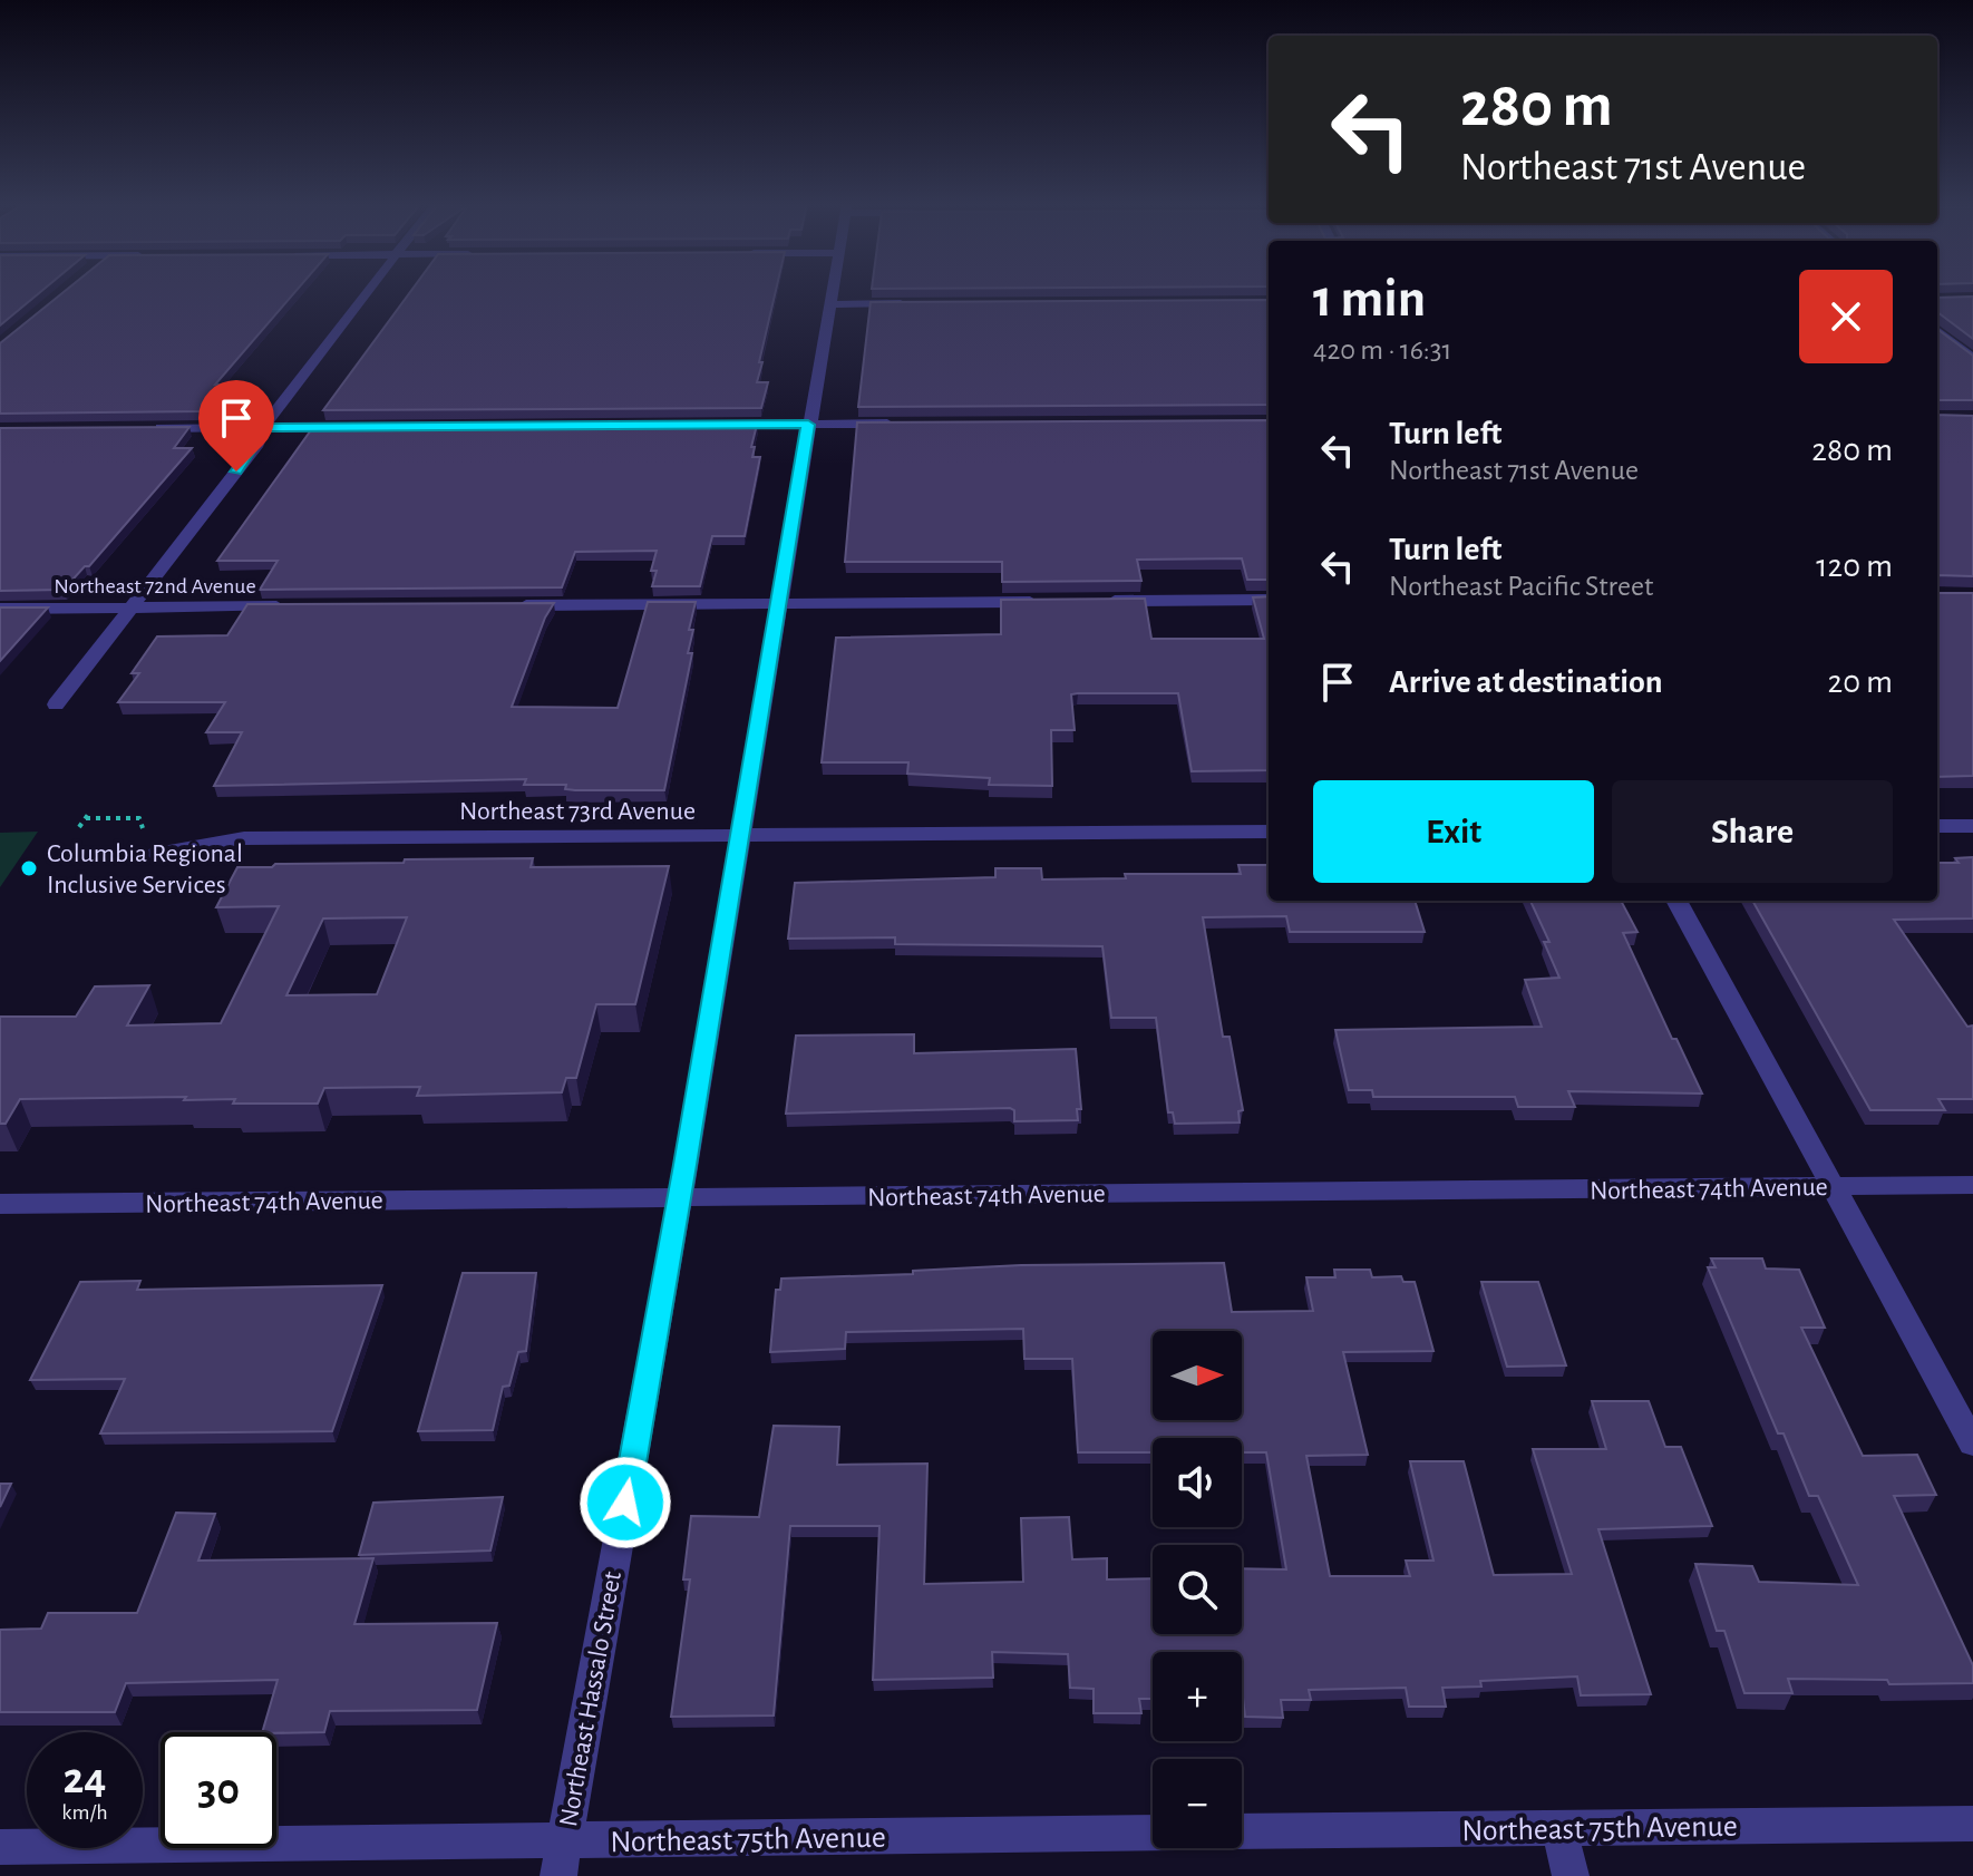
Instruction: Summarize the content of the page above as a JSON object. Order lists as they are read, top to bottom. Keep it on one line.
{"streets":{"street":["Northeast 72nd Avenue","Northeast 73rd Avenue","Northeast 74th Avenue","Northeast Hassalo Street","Northeast 75th Avenue"]},"crossings":[["Northeast 73rd Avenue","Northeast Hassalo Street"],["Northeast 74th Avenue","Northeast Hassalo Street"],["Northeast Hassalo Street","Northeast 75th Avenue"]],"places":["Columbia Regional Inclusive Services"],"north":"right","page":{"turn":["280 m","Northeast 71st Avenue"],"heading":["1 min","420 m · 16:31"],"list":[{"name":"Turn left","note":"Northeast 71st Avenue","value":"280 m"},{"name":"Turn left","note":"Northeast Pacific Street","value":"120 m"},{"name":"Arrive at destination","value":"20 m"}],"buttons":["Exit","Share"],"map_buttons":["+","−"],"speed":"24 km/h","limit":"30"}}
